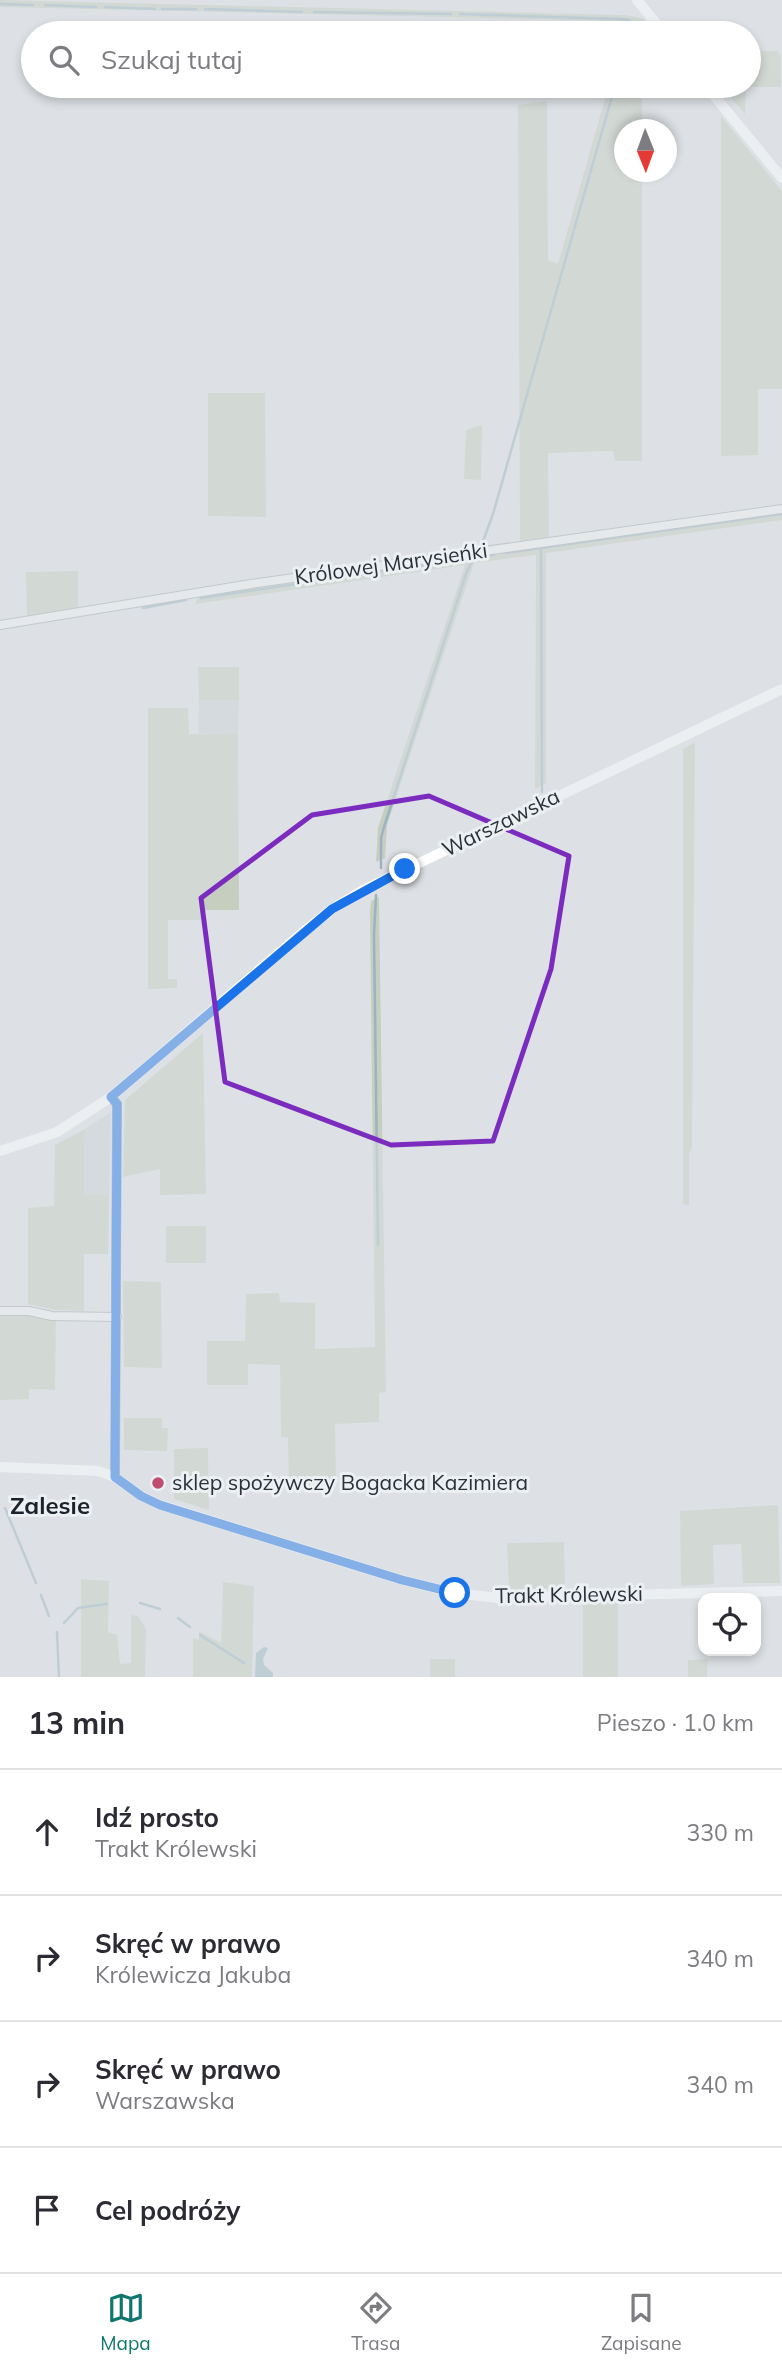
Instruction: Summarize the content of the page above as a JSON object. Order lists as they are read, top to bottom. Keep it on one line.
{"streets":{"main road":["Warszawska","Trakt Królewski"],"street":["Królowej Marysieńki"]},"districts":["Zalesie"],"places":["sklep spożywczy Bogacka Kazimiera"],"north":"bottom","page":{"search":"Szukaj tutaj","heading":["13 min","Pieszo · 1.0 km"],"list":[["Idź prosto","Trakt Królewski","330 m"],["Skręć w prawo","Królewicza Jakuba","340 m"],["Skręć w prawo","Warszawska","340 m"],"Cel podróży"],"nav":["Mapa","Trasa","Zapisane"]}}
